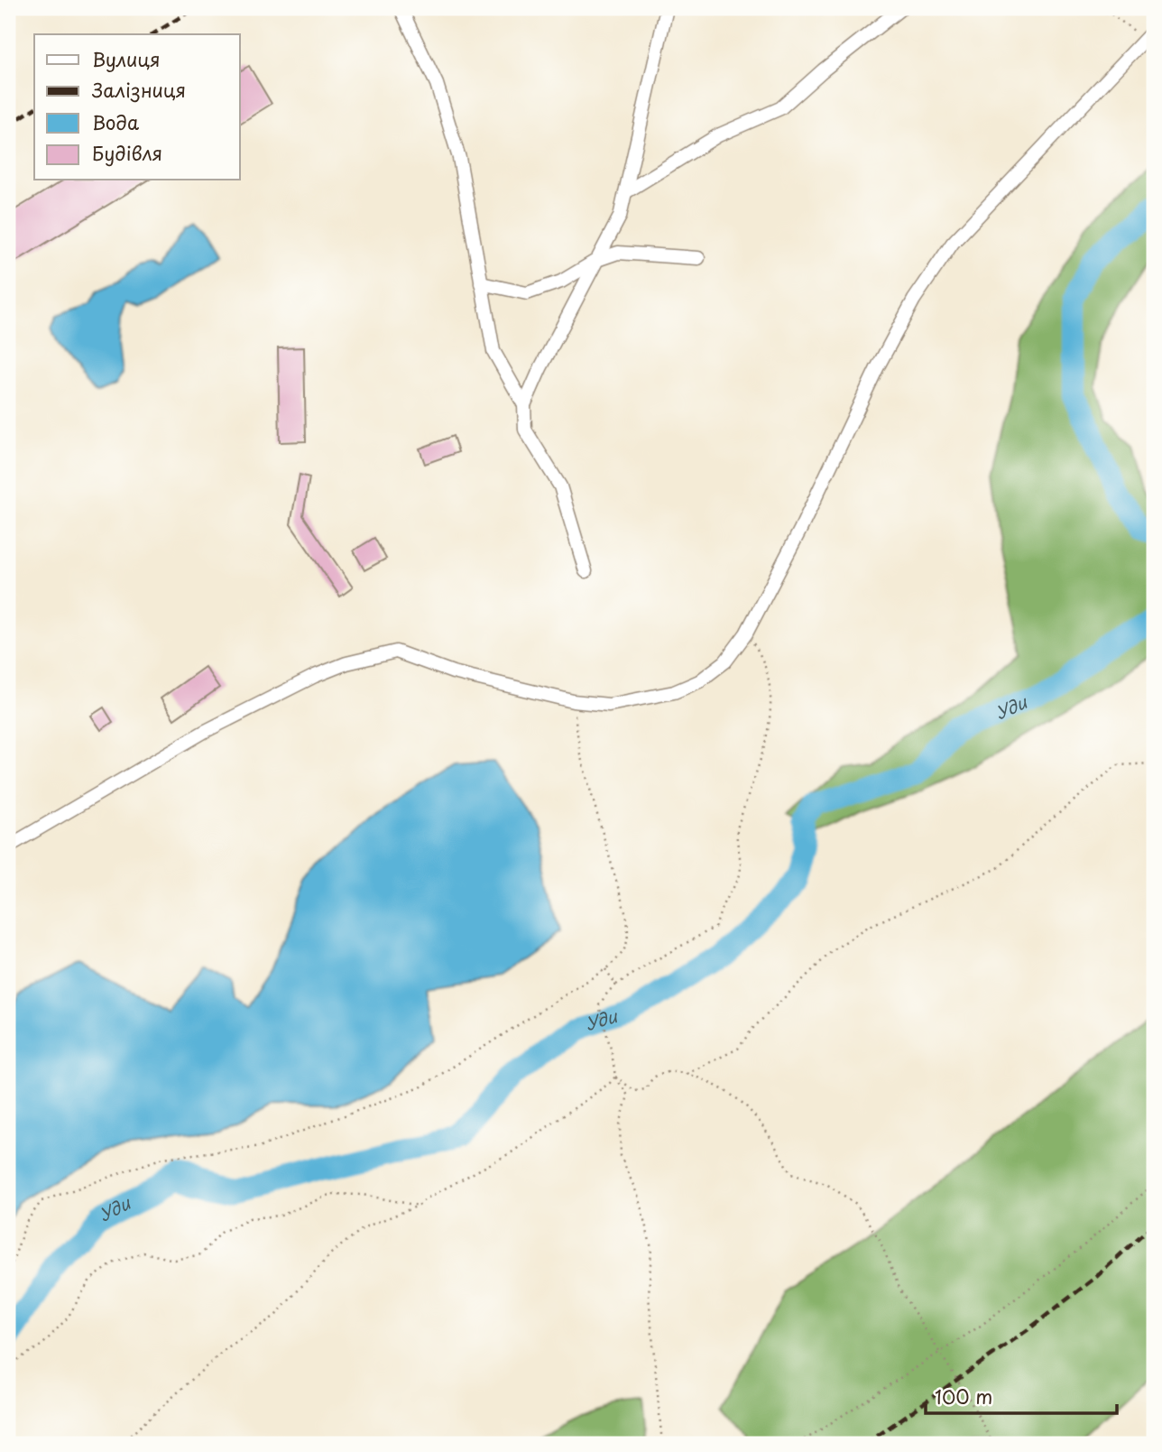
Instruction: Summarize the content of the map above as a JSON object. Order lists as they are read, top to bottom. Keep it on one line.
{"water":["Уди"],"legend":["Вулиця","Залізниця","Вода","Будівля"],"scale_bar":"100 m"}
